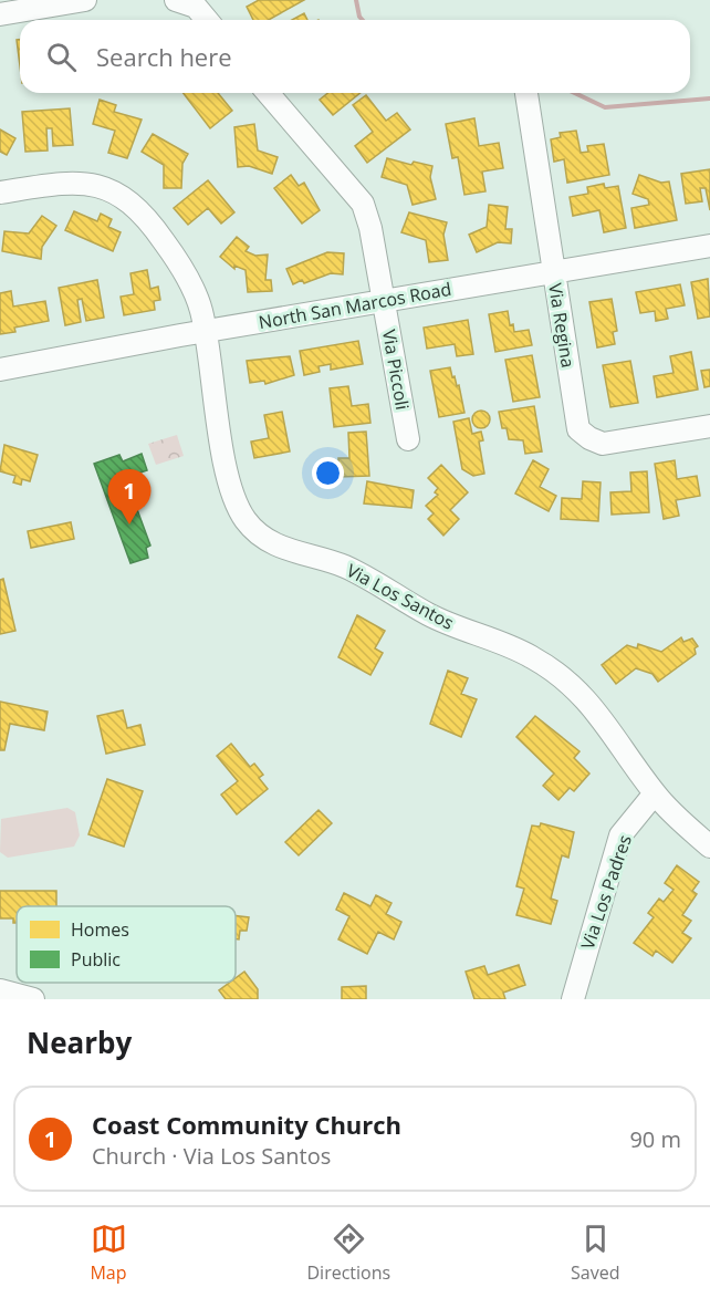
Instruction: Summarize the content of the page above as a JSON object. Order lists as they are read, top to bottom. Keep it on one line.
{"streets":{"street":["North San Marcos Road","Via Regina","Via Piccoli","Via Los Santos","Via Los Padres"]},"crossings":[["North San Marcos Road","Via Regina"],["North San Marcos Road","Via Piccoli"],["North San Marcos Road","Via Los Santos"],["Via Los Santos","Via Los Padres"]],"legend":["Homes","Public"],"page":{"search":"Search here","pins":"1","heading":"Nearby","list":[{"mark":"1","name":"Coast Community Church","note":"Church · Via Los Santos","value":"90 m"}],"nav":["Map","Directions","Saved"]}}
